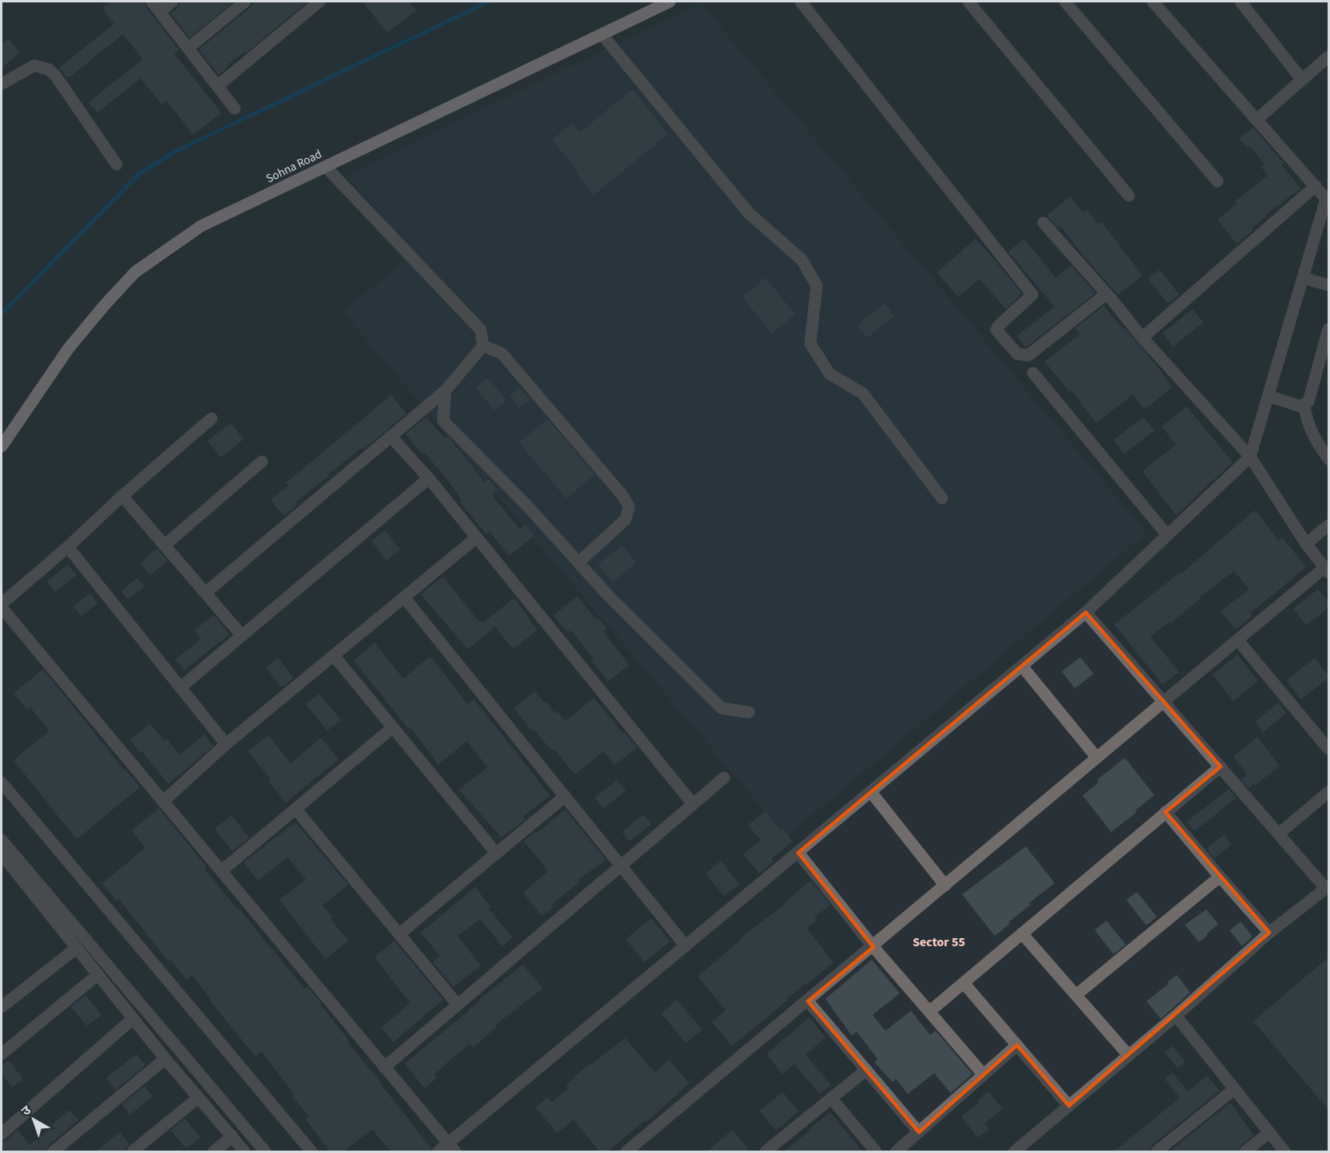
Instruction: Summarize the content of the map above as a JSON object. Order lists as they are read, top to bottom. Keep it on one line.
{"streets":{"main road":["Sohna Road"]},"districts":["Sector 55"],"north":"top left"}
